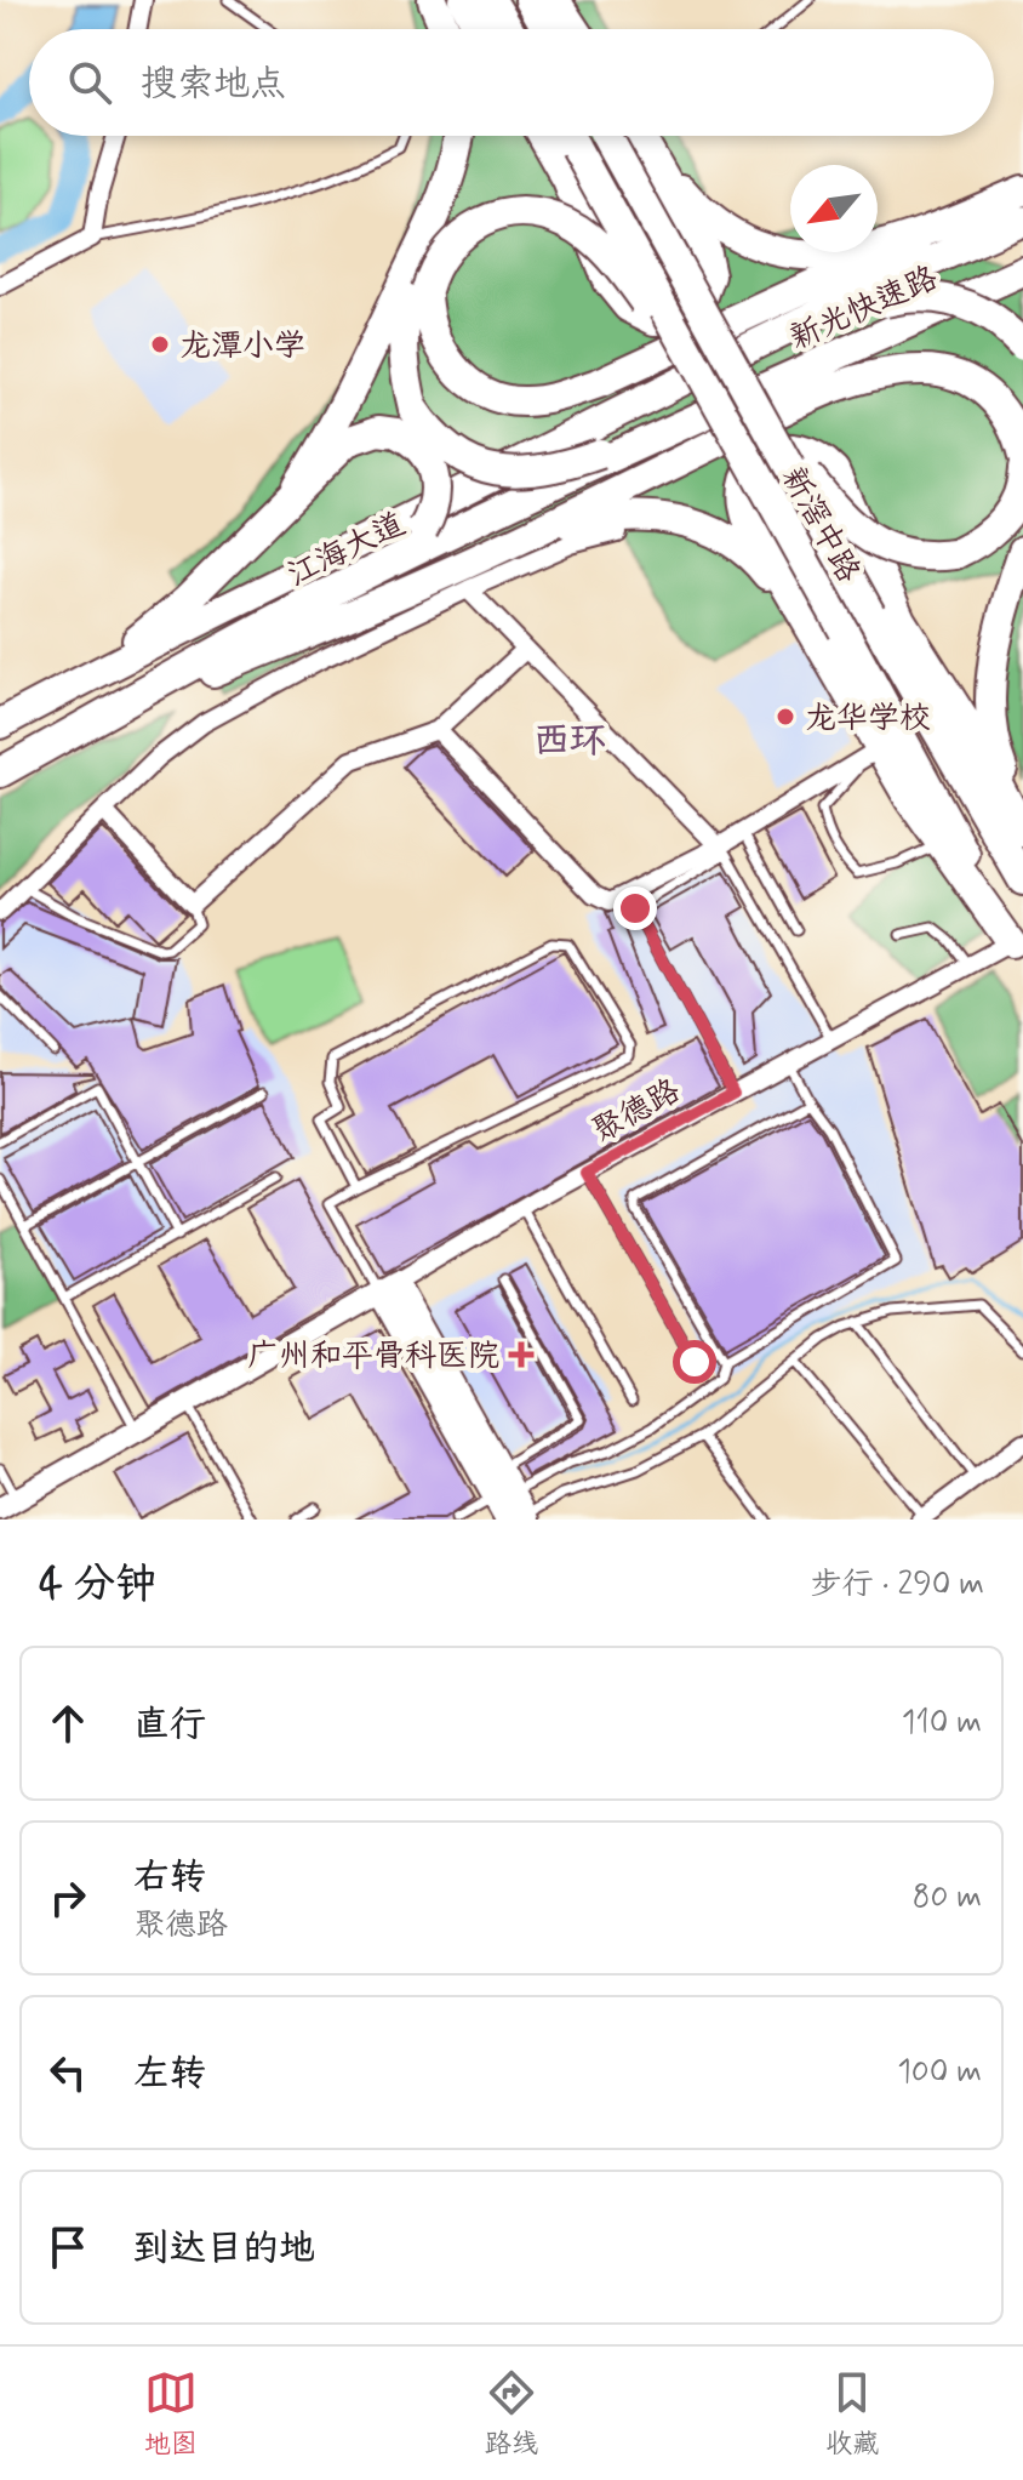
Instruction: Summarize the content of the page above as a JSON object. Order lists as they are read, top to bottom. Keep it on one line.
{"streets":{"highway":["新光快速路","新滘中路","江海大道"],"street":["聚德路"]},"crossings":[["新光快速路","新滘中路"],["新光快速路","江海大道"],["新滘中路","江海大道"],["新滘中路","聚德路"]],"districts":["西环"],"places":{"other":["龙潭小学","龙华学校"],"health":["广州和平骨科医院"]},"north":"bottom left","page":{"search":"搜索地点","heading":["4 分钟","步行 · 290 m"],"list":[["直行","110 m"],["右转","聚德路","80 m"],["左转","100 m"],"到达目的地"],"nav":["地图","路线","收藏"]}}
